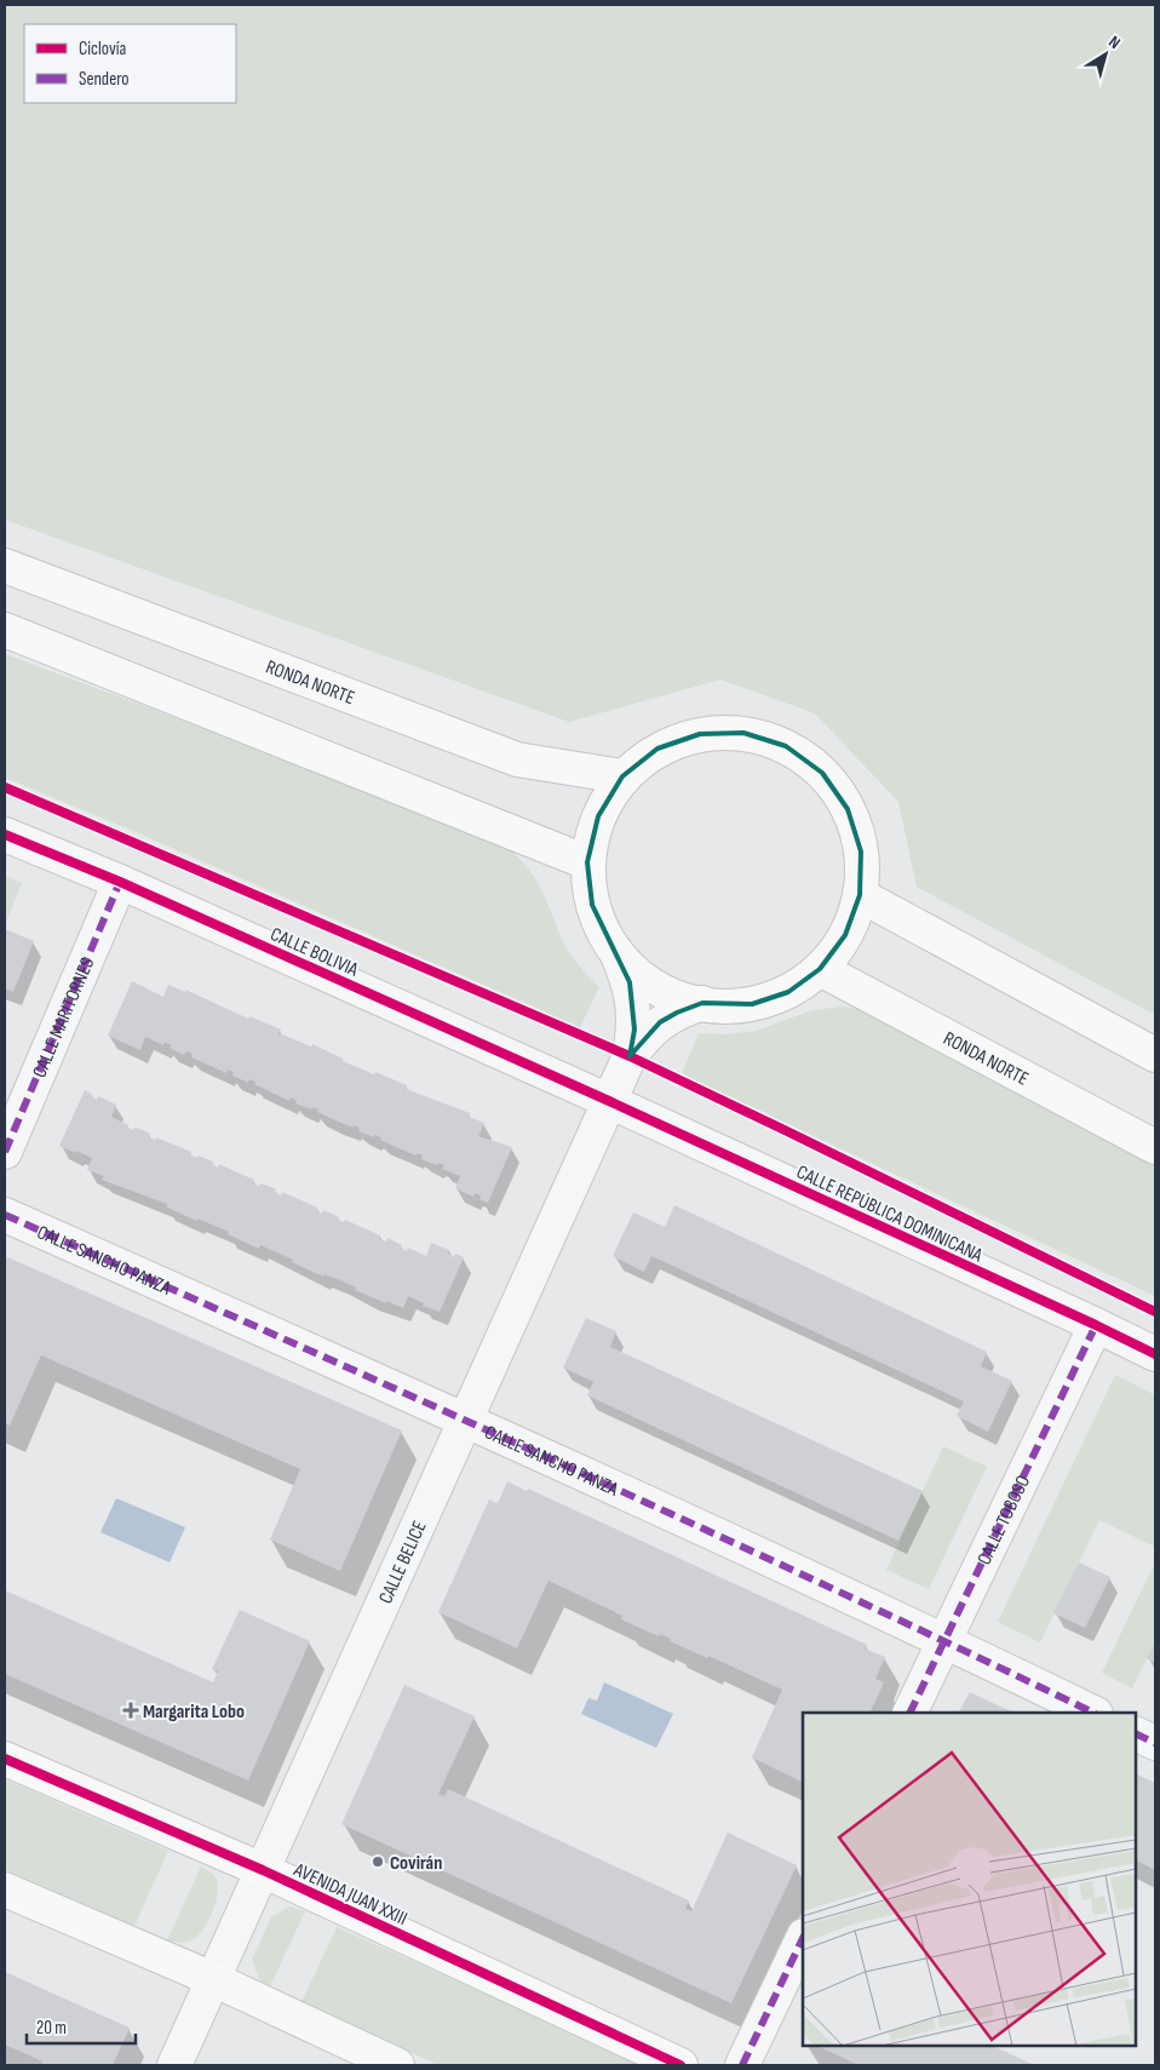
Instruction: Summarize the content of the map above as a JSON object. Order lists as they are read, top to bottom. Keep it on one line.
{"streets":{"main road":["RONDA NORTE","AVENIDA JUAN XXIII"],"street":["CALLE BOLIVIA","CALLE MARITORNES","CALLE REPÚBLICA DOMINICANA","CALLE SANCHO PANZA","CALLE TOBOSO","CALLE BELICE"]},"crossings":[["CALLE BOLIVIA","CALLE MARITORNES"],["CALLE BOLIVIA","CALLE REPÚBLICA DOMINICANA"],["CALLE BOLIVIA","CALLE BELICE"],["CALLE REPÚBLICA DOMINICANA","CALLE TOBOSO"],["CALLE REPÚBLICA DOMINICANA","CALLE BELICE"],["CALLE SANCHO PANZA","CALLE TOBOSO"],["CALLE SANCHO PANZA","CALLE BELICE"],["CALLE BELICE","AVENIDA JUAN XXIII"]],"places":{"health":["Margarita Lobo"],"other":["Covirán"]},"legend":["Ciclovía","Sendero"],"scale_bar":"20 m","north":"top right"}
